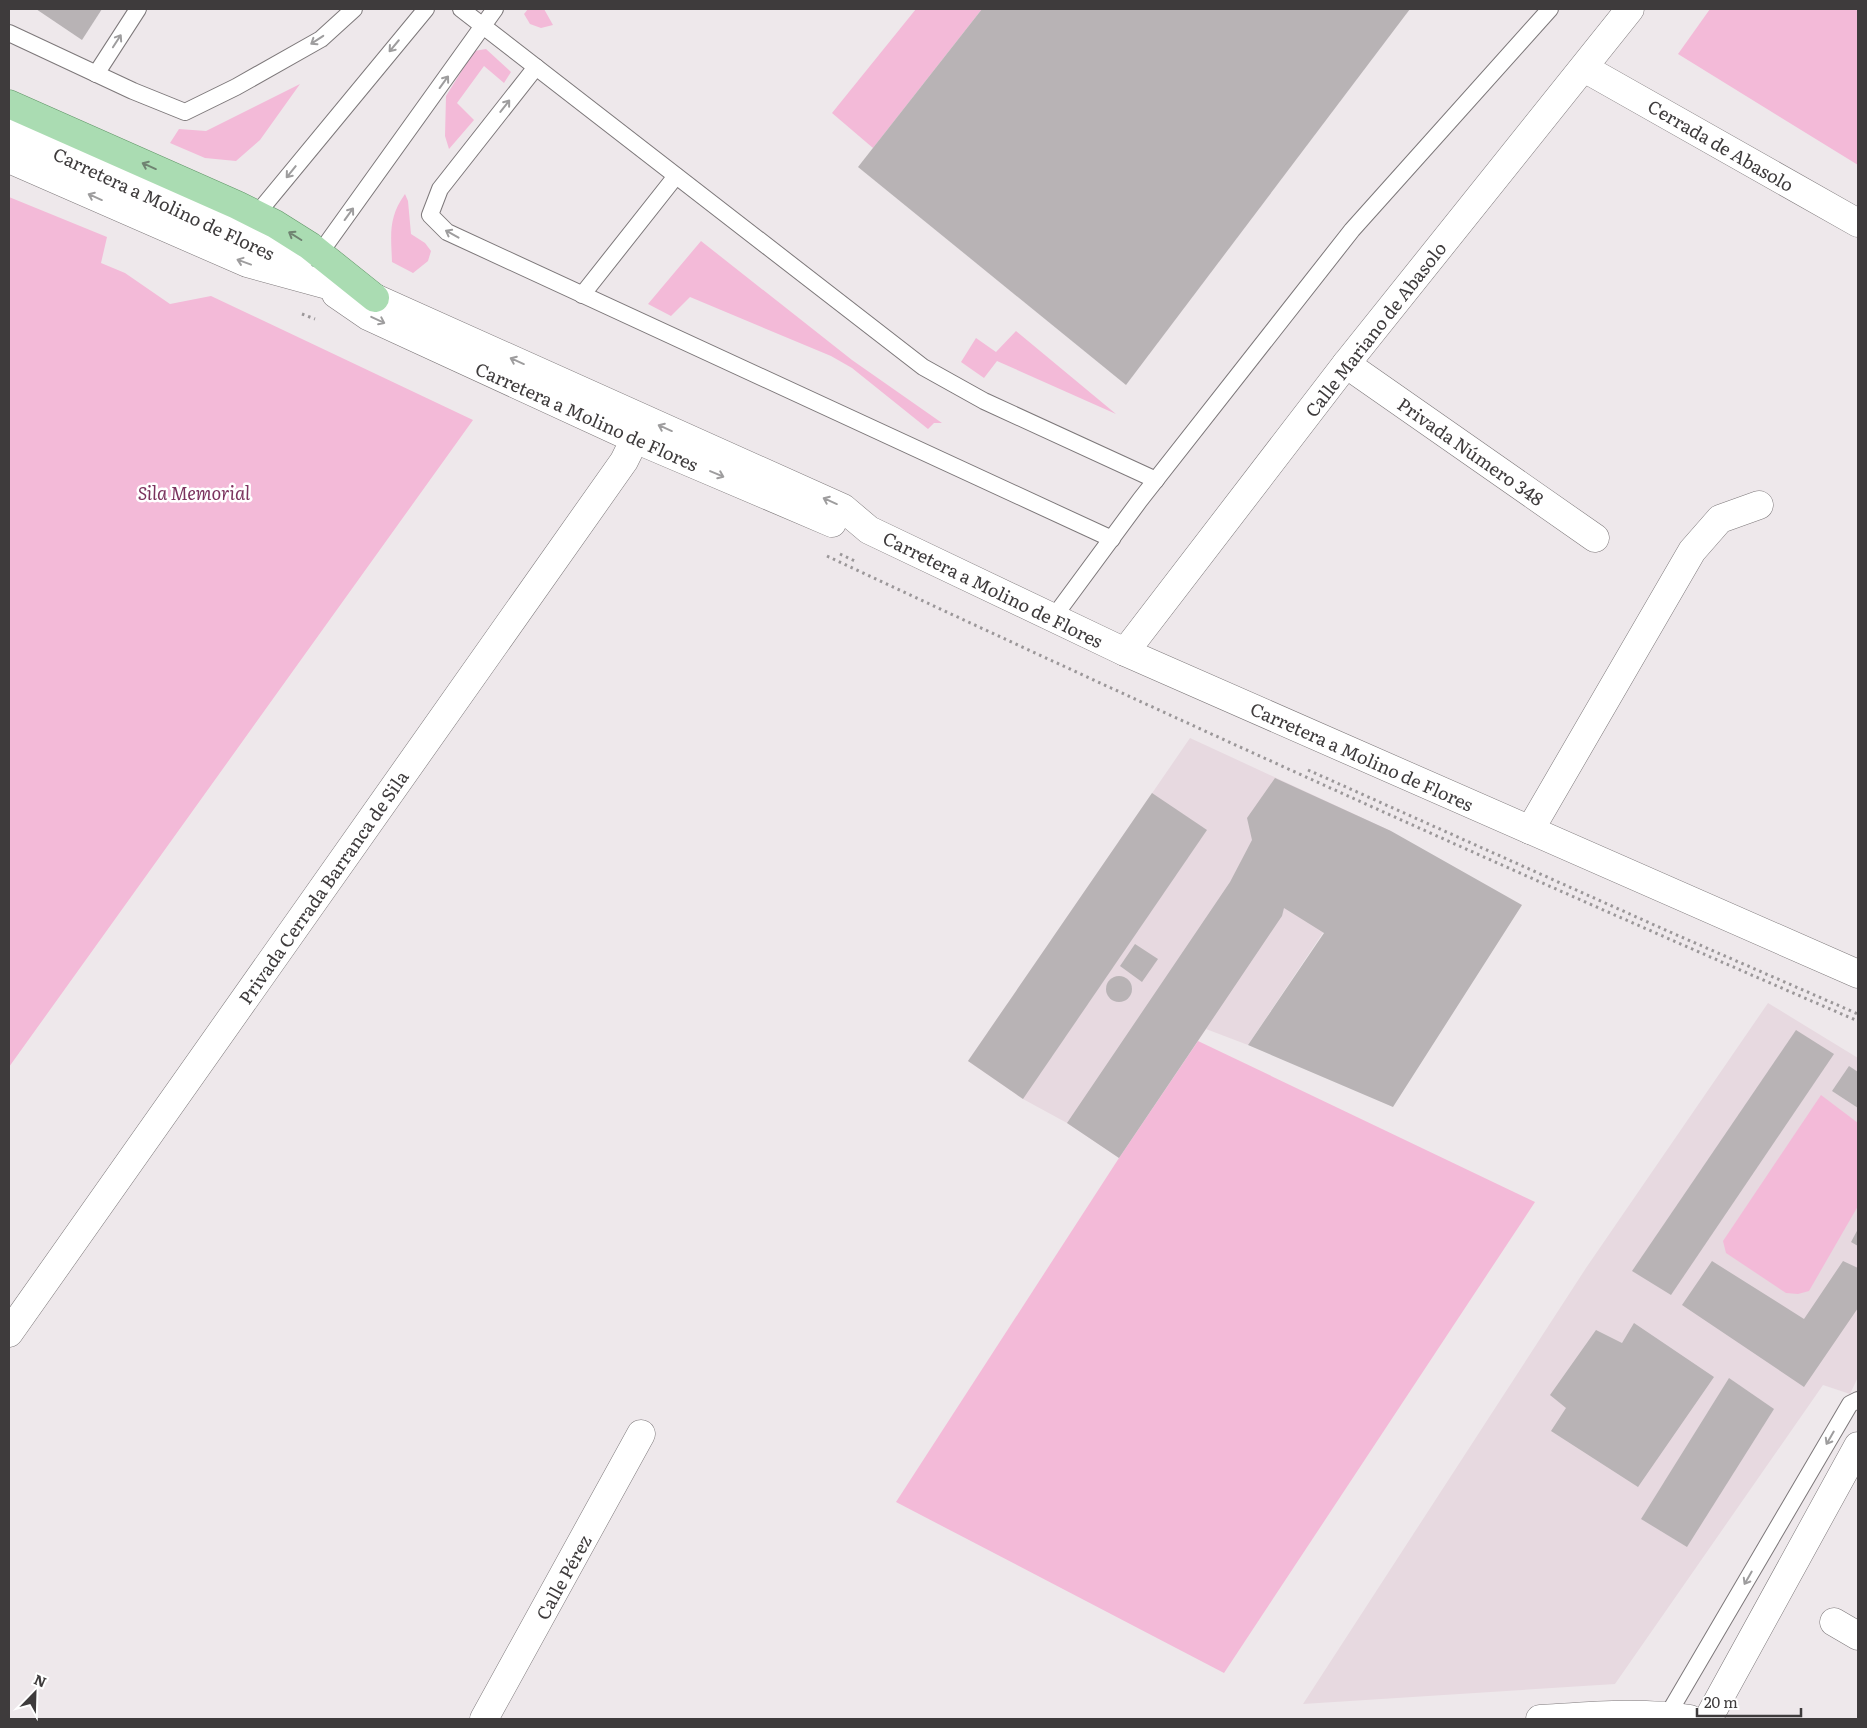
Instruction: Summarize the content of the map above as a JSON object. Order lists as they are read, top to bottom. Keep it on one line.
{"streets":{"street":["Cerrada de Abasolo","Carretera a Molino de Flores","Calle Mariano de Abasolo","Privada Número 348","Privada Cerrada Barranca de Sila","Calle Pérez"]},"crossings":[["Cerrada de Abasolo","Calle Mariano de Abasolo"],["Carretera a Molino de Flores","Calle Mariano de Abasolo"],["Carretera a Molino de Flores","Privada Cerrada Barranca de Sila"],["Calle Mariano de Abasolo","Privada Número 348"]],"parks":["Sila Memorial"],"scale_bar":"20 m","north":"top right"}
